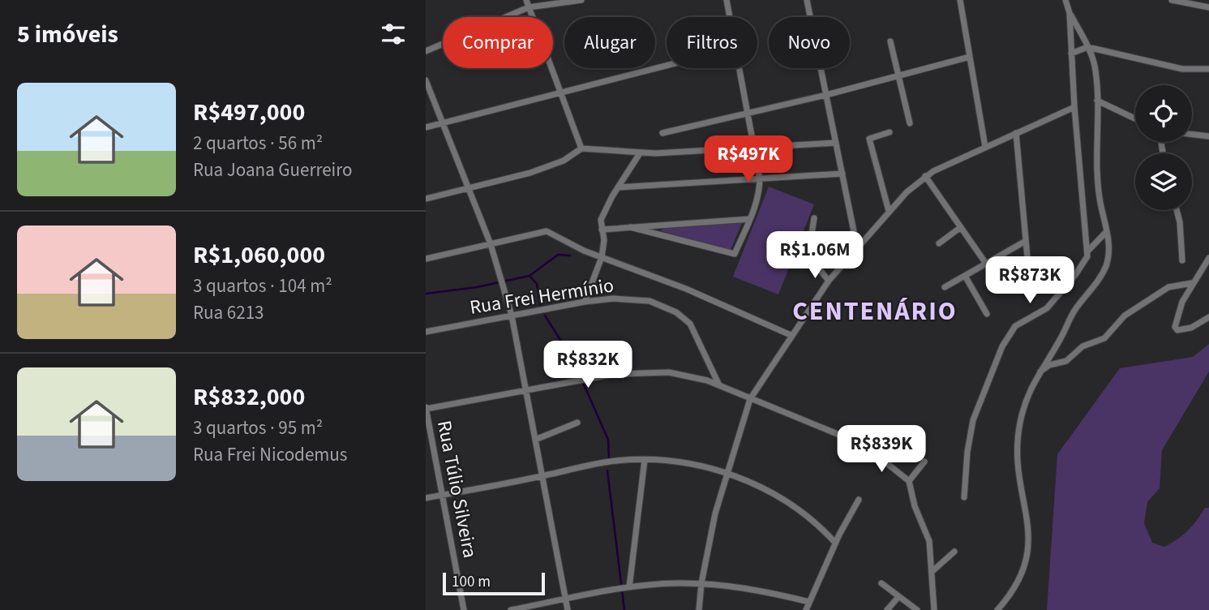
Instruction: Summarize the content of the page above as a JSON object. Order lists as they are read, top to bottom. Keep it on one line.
{"streets":{"street":["Rua Frei Hermínio","Rua Túlio Silveira"]},"districts":["CENTENÁRIO"],"scale_bar":"100 m","page":{"heading":"5 imóveis","chip":["Comprar","Alugar","Filtros","Novo"],"list":[{"name":"R$497,000","note":"2 quartos · 56 m² · Rua Joana Guerreiro"},{"name":"R$1,060,000","note":"3 quartos · 104 m² · Rua 6213"},{"name":"R$832,000","note":"3 quartos · 95 m² · Rua Frei Nicodemus"}],"price":["R$497K","R$1.06M","R$873K","R$832K","R$839K"],"scale":"100 m"}}
